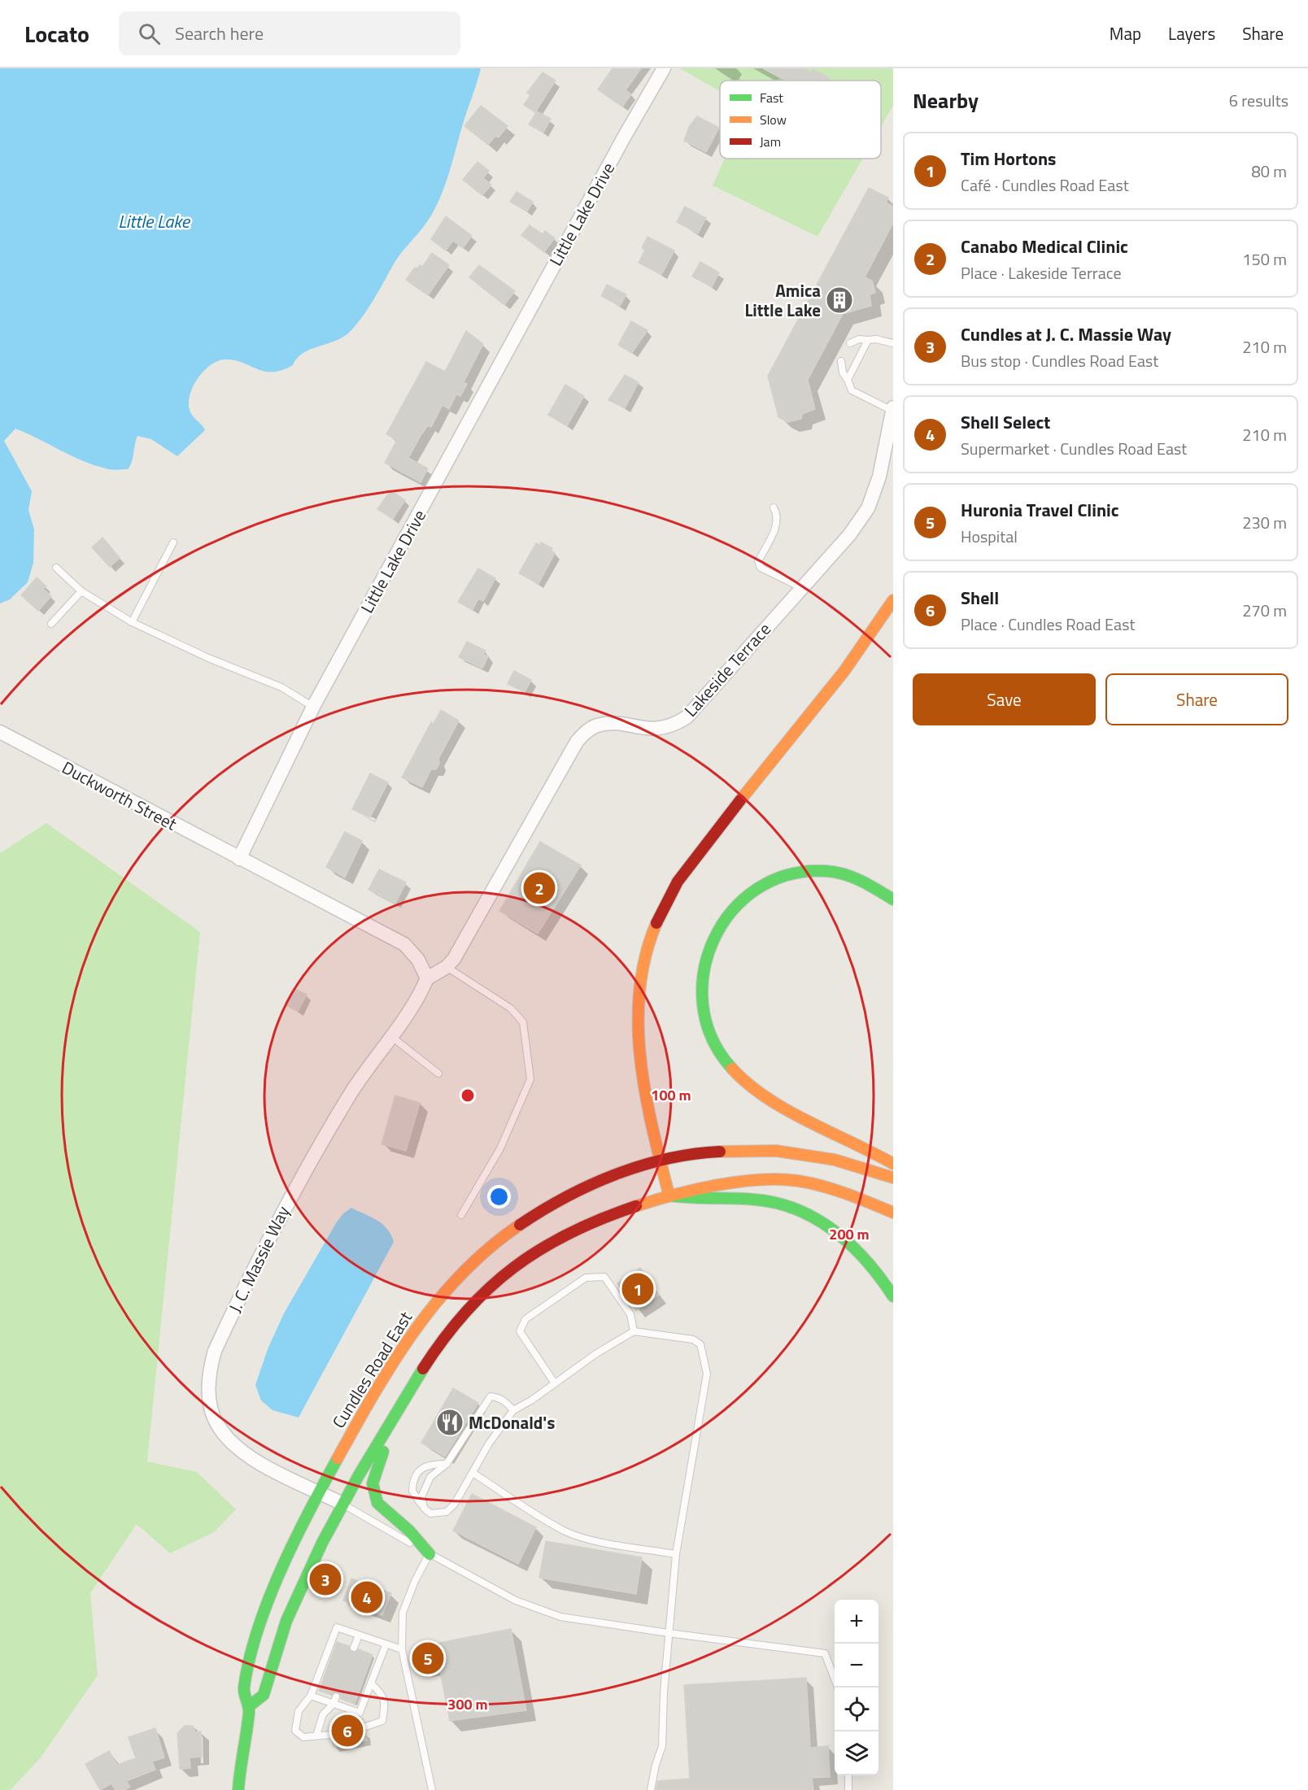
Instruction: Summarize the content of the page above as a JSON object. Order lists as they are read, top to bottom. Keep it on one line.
{"streets":{"main road":["Cundles Road East"],"street":["Little Lake Drive","Lakeside Terrace","Duckworth Street","J. C. Massie Way"]},"crossings":[["Little Lake Drive","Duckworth Street"],["Lakeside Terrace","J. C. Massie Way"],["J. C. Massie Way","Cundles Road East"]],"water":["Little Lake"],"places":{"building":["Amica Little Lake"],"restaurant":["McDonald's"]},"legend":["Fast","Slow","Jam"],"page":{"header":"Locato","search":"Search here","nav":["Map","Layers","Share"],"heading":["Nearby","6 results"],"list":[{"mark":"1","name":"Tim Hortons","note":"Café · Cundles Road East","value":"80 m"},{"mark":"2","name":"Canabo Medical Clinic","note":"Place · Lakeside Terrace","value":"150 m"},{"mark":"3","name":"Cundles at J. C. Massie Way","note":"Bus stop · Cundles Road East","value":"210 m"},{"mark":"4","name":"Shell Select","note":"Supermarket · Cundles Road East","value":"210 m"},{"mark":"5","name":"Huronia Travel Clinic","note":"Hospital","value":"230 m"},{"mark":"6","name":"Shell","note":"Place · Cundles Road East","value":"270 m"}],"buttons":["Save","Share"],"pins":["2","1","3","4","5","6"],"map_buttons":["+","−"]},"rings":["100 m","200 m","300 m"]}
